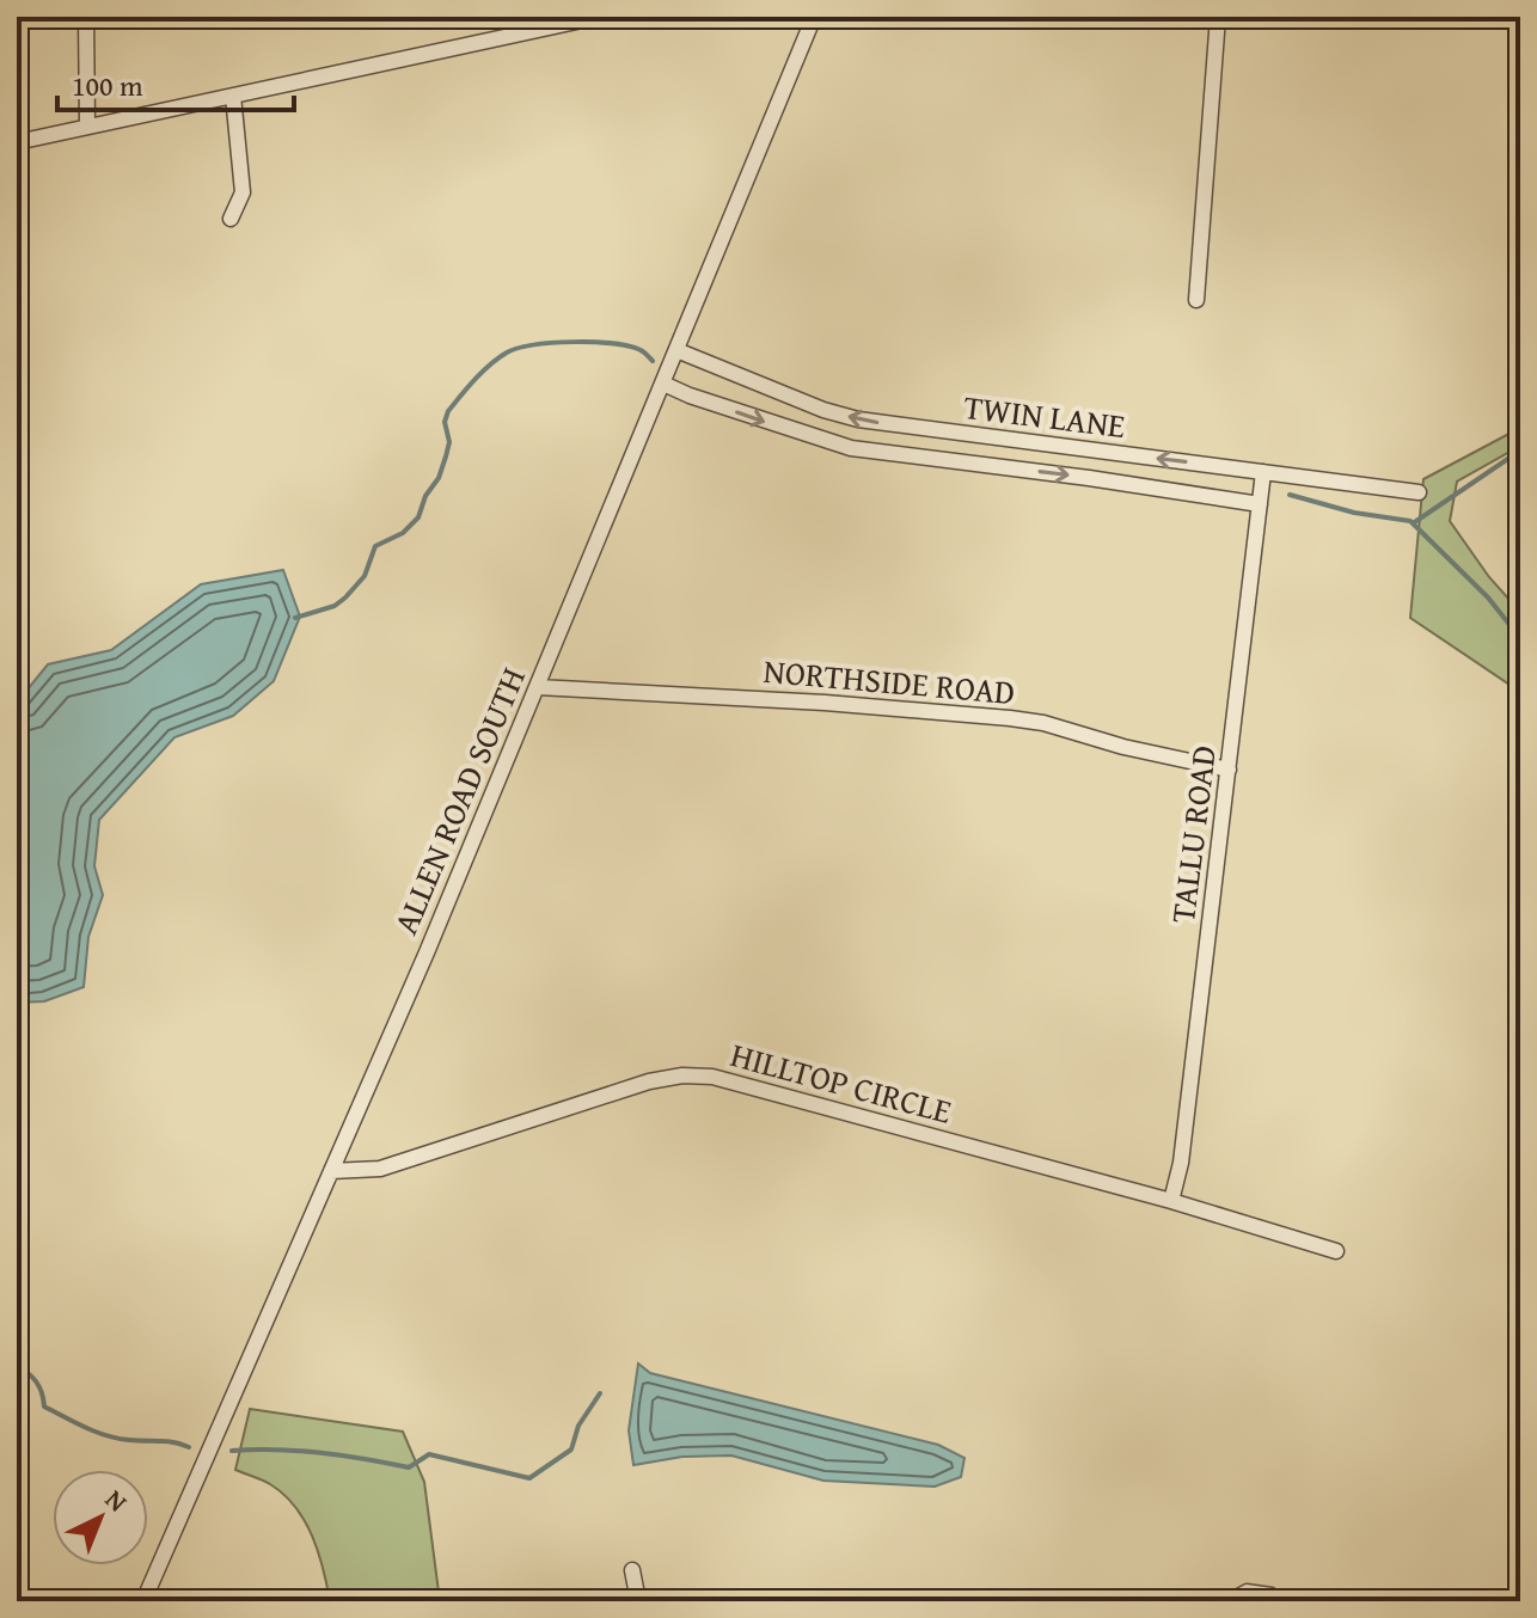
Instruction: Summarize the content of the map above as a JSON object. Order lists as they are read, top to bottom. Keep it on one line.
{"streets":{"street":["TWIN LANE","NORTHSIDE ROAD","ALLEN ROAD SOUTH","TALLU ROAD","HILLTOP CIRCLE"]},"crossings":[["TWIN LANE","ALLEN ROAD SOUTH"],["TWIN LANE","TALLU ROAD"],["NORTHSIDE ROAD","ALLEN ROAD SOUTH"],["NORTHSIDE ROAD","TALLU ROAD"],["ALLEN ROAD SOUTH","HILLTOP CIRCLE"],["TALLU ROAD","HILLTOP CIRCLE"]],"scale_bar":"100 m","north":"top right"}
